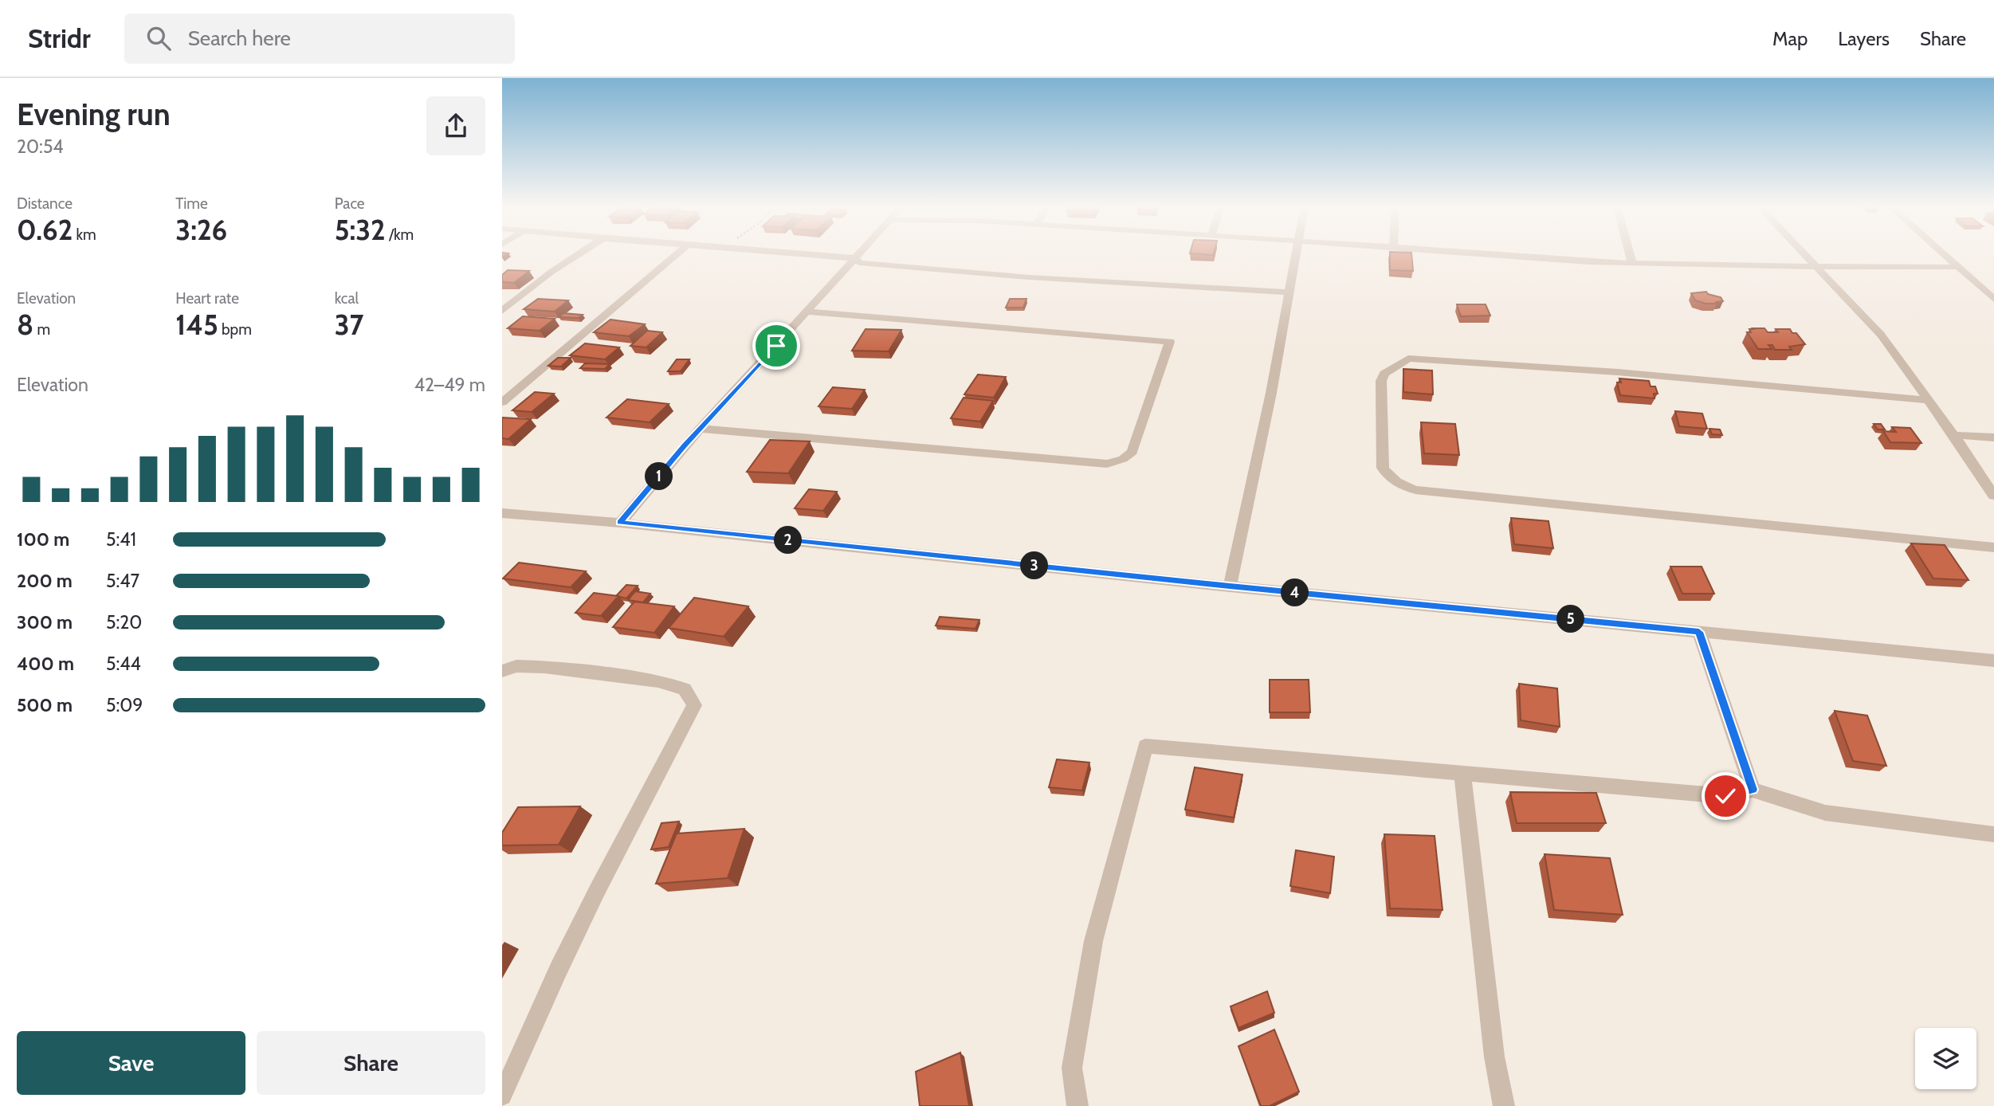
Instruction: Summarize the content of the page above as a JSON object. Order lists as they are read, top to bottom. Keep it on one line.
{"page":{"header":"Stridr","search":"Search here","nav":["Map","Layers","Share"],"heading":["Evening run","20:54"],"stats":[["Distance","0.62 km"],["Time","3:26"],["Pace","5:32 /km"],["Elevation","8 m"],["Heart rate","145 bpm"],["kcal","37"]],"chart":["Elevation","42–49 m"],"pins":["1","2","3","4","5"],"list":[{"name":"100 m","note":"5:41"},{"name":"200 m","note":"5:47"},{"name":"300 m","note":"5:20"},{"name":"400 m","note":"5:44"},{"name":"500 m","note":"5:09"}],"buttons":["Save","Share"]}}
